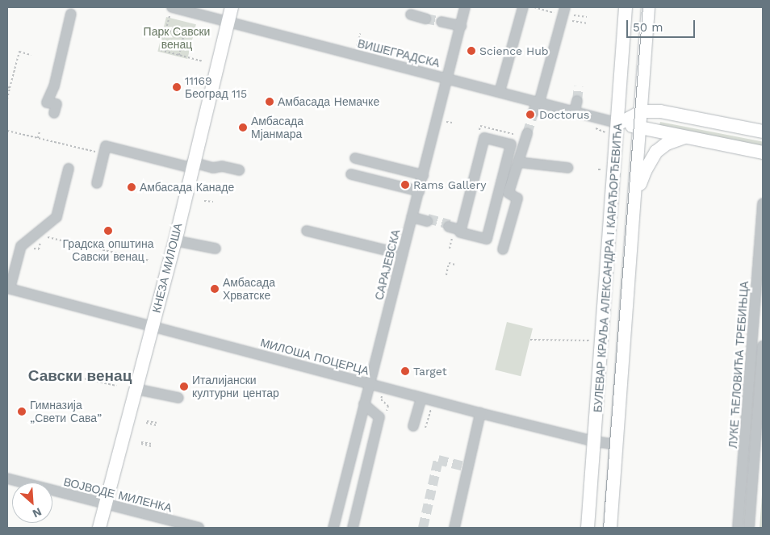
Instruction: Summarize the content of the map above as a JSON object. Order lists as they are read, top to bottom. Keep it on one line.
{"streets":{"main road":["КНЕЗА МИЛОША","БУЛЕВАР КРАЉА АЛЕКСАНДРА I КАРАЂОРЂЕВИЋА"],"street":["ВИШЕГРАДСКА","САРАЈЕВСКА","МИЛОША ПОЦЕРЦА","ЛУКЕ ЋЕЛОВИЋА ТРЕБИЊЦА","ВОЈВОДЕ МИЛЕНКА"]},"crossings":[["ВИШЕГРАДСКА","САРАЈЕВСКА"],["ВИШЕГРАДСКА","КНЕЗА МИЛОША"],["ВИШЕГРАДСКА","БУЛЕВАР КРАЉА АЛЕКСАНДРА I КАРАЂОРЂЕВИЋА"],["САРАЈЕВСКА","МИЛОША ПОЦЕРЦА"],["КНЕЗА МИЛОША","МИЛОША ПОЦЕРЦА"],["КНЕЗА МИЛОША","ВОЈВОДЕ МИЛЕНКА"],["БУЛЕВАР КРАЉА АЛЕКСАНДРА I КАРАЂОРЂЕВИЋА","МИЛОША ПОЦЕРЦА"]],"districts":["Савски венац"],"parks":["Парк Савски венац"],"places":["Science Hub","11169 Београд 115","Амбасада Немачке","Doctorus","Амбасада Мјанмара","Rams Gallery","Амбасада Канаде","Градска општина Савски венац","Амбасада Хрватске","Target","Италијански културни центар","Гимназија „Свети Сава”"],"scale_bar":"50 m","north":"bottom right"}
